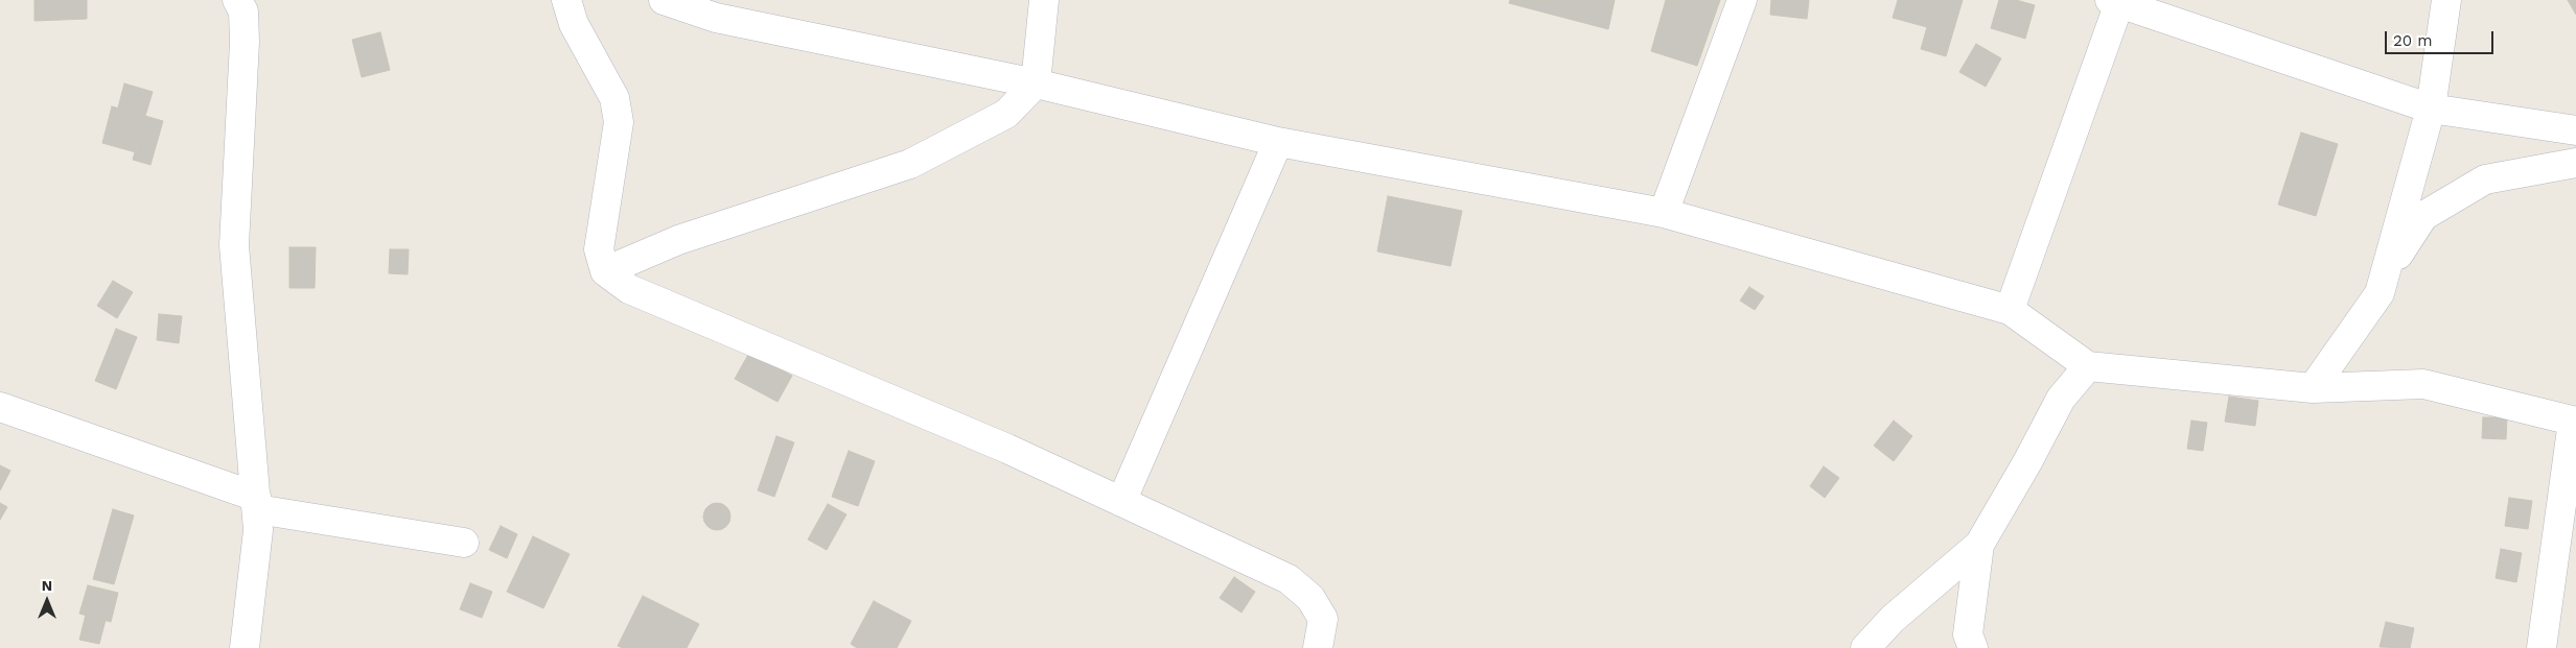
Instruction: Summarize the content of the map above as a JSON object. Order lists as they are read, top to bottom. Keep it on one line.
{"scale_bar":"20 m","north":"top"}
